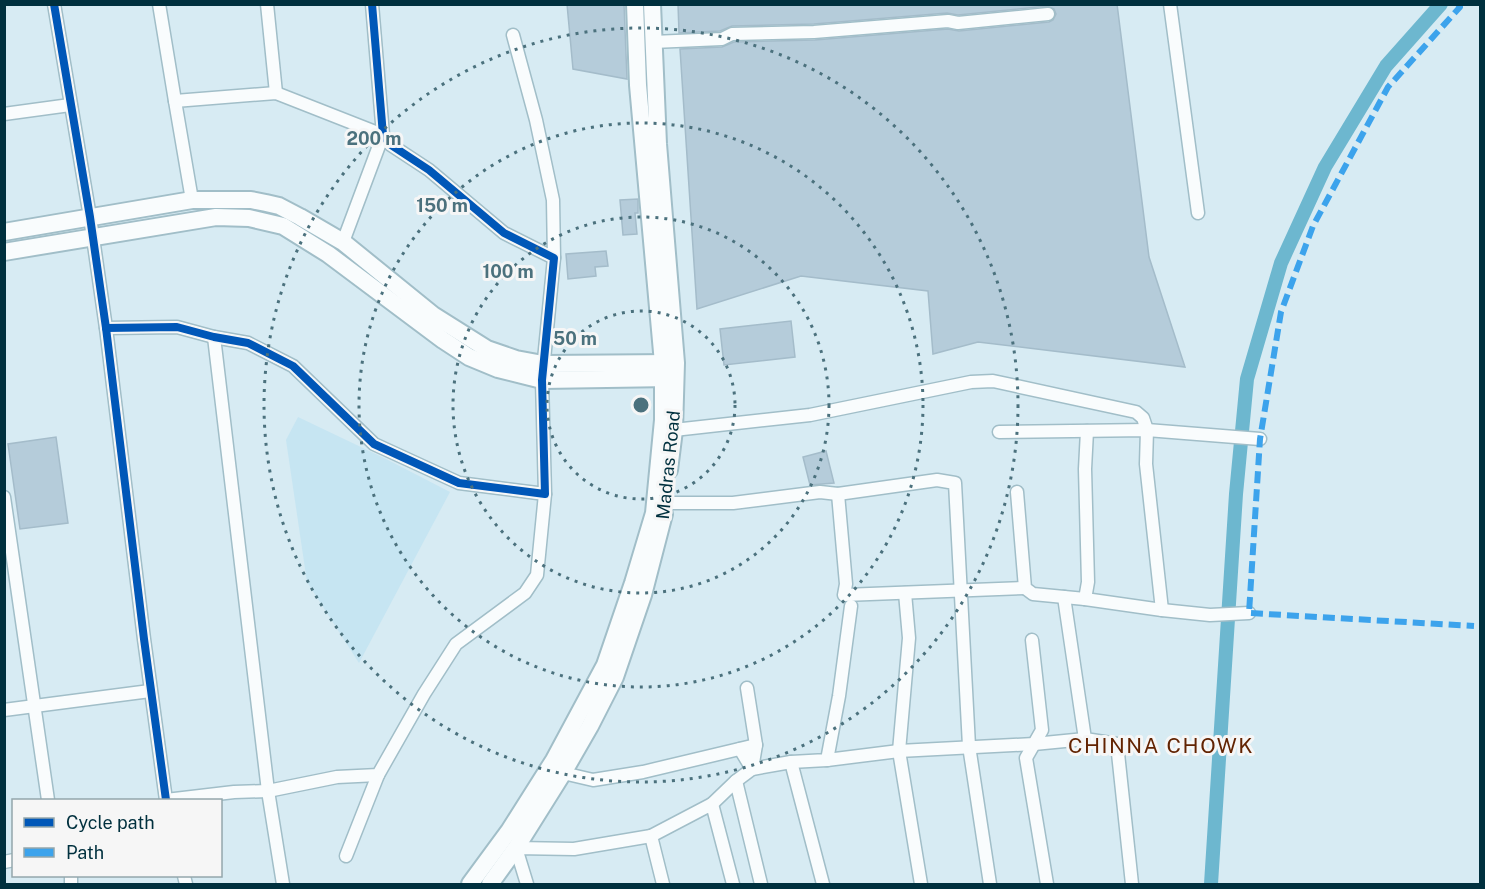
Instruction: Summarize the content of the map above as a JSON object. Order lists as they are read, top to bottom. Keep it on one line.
{"streets":{"main road":["Madras Road"]},"districts":["CHINNA CHOWK"],"legend":["Cycle path","Path"],"rings":["200 m","150 m","100 m","50 m"]}
